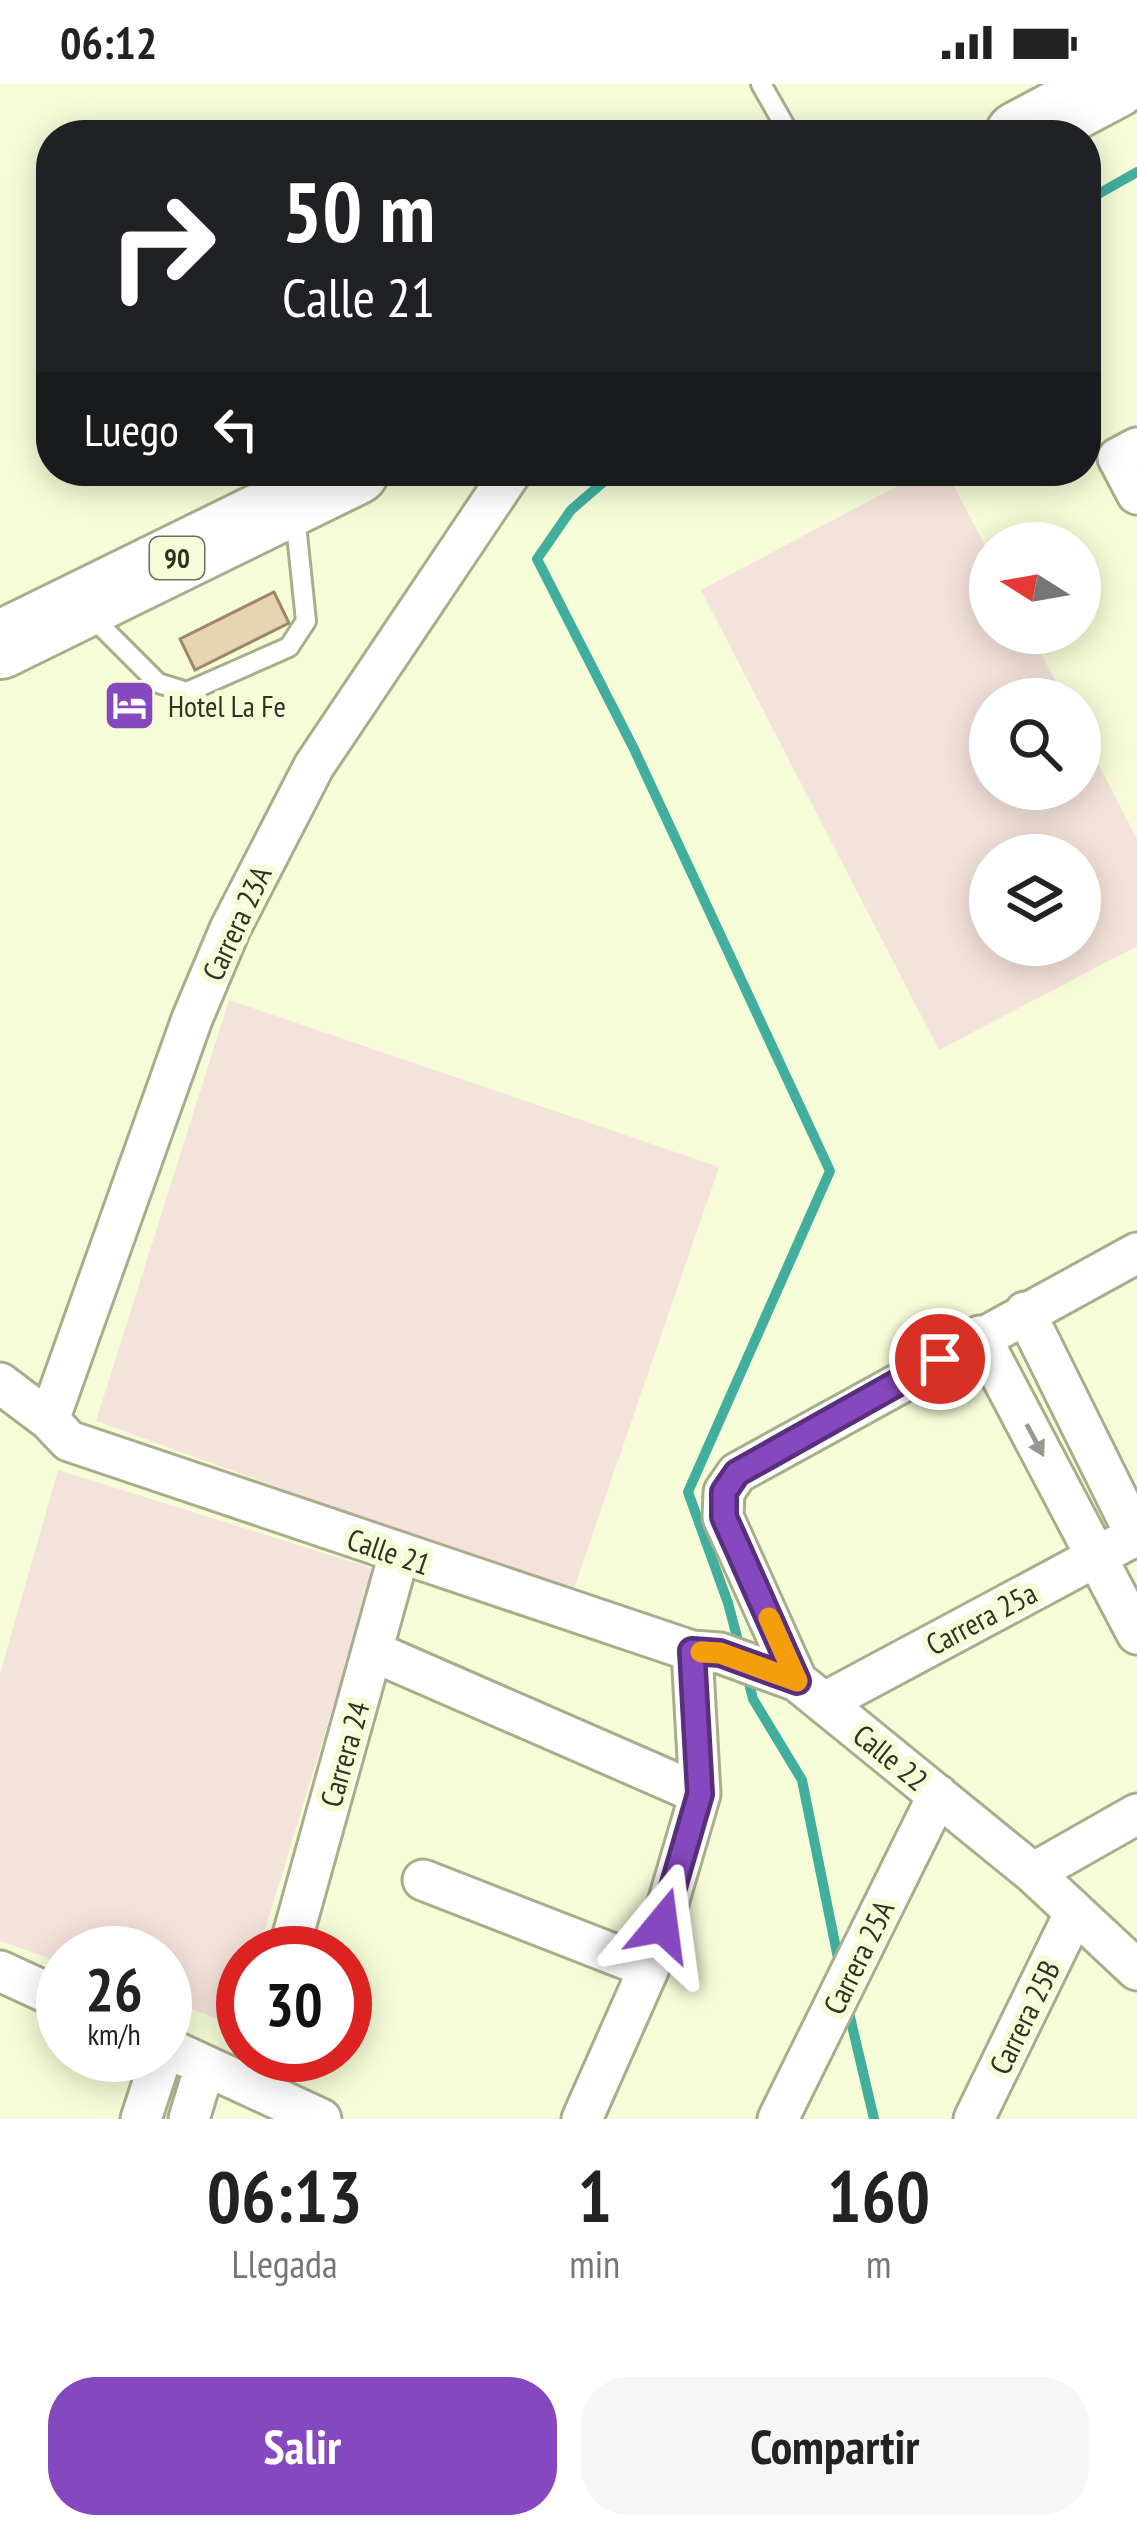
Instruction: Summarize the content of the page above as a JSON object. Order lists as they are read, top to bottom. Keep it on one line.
{"streets":{"highway":["90"],"street":["Carrera 23A","Calle 21","Carrera 25a","Carrera 24","Calle 22","Carrera 25A","Carrera 25B"]},"crossings":[["Carrera 23A","Calle 21"],["Calle 21","Carrera 25a"],["Calle 21","Carrera 24"],["Calle 21","Calle 22"],["Carrera 25a","Calle 22"],["Calle 22","Carrera 25A"],["Calle 22","Carrera 25B"]],"places":{"hotel":["Hotel La Fe"]},"north":"left","page":{"status":"06:12","turn":["50 m","Calle 21"],"then":"Luego","speed":"26 km/h","limit":"30","eta":["06:13","Llegada","1","min","160","m"],"buttons":["Salir","Compartir"]}}
